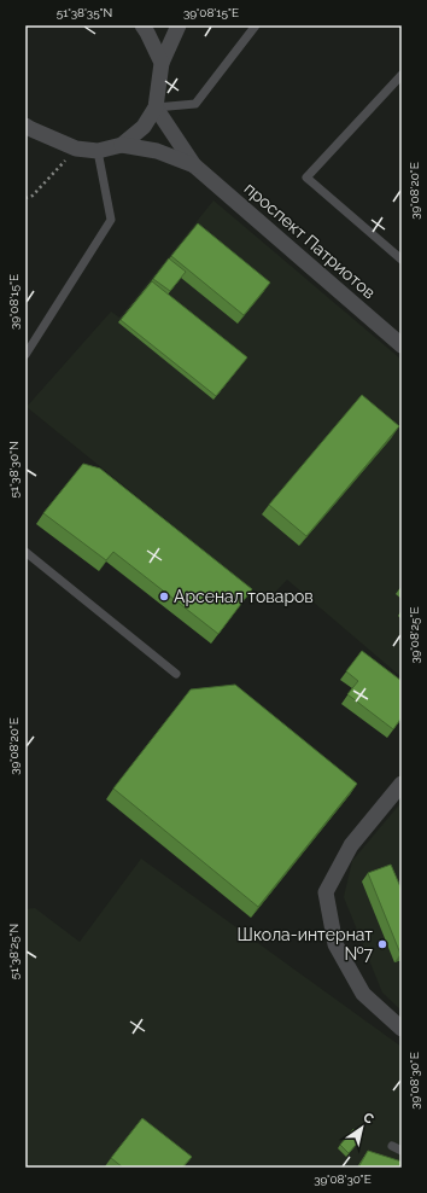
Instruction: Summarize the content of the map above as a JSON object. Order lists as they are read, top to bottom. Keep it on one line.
{"streets":{"street":["проспект Патриотов"]},"places":["Арсенал товаров","Школа-интернат №7"],"north":"top right","coordinates":["51°38'35\"N","39°08'15\"E","39°08'20\"E","51°38'30\"N","39°08'25\"E","51°38'25\"N","39°08'30\"E"]}
